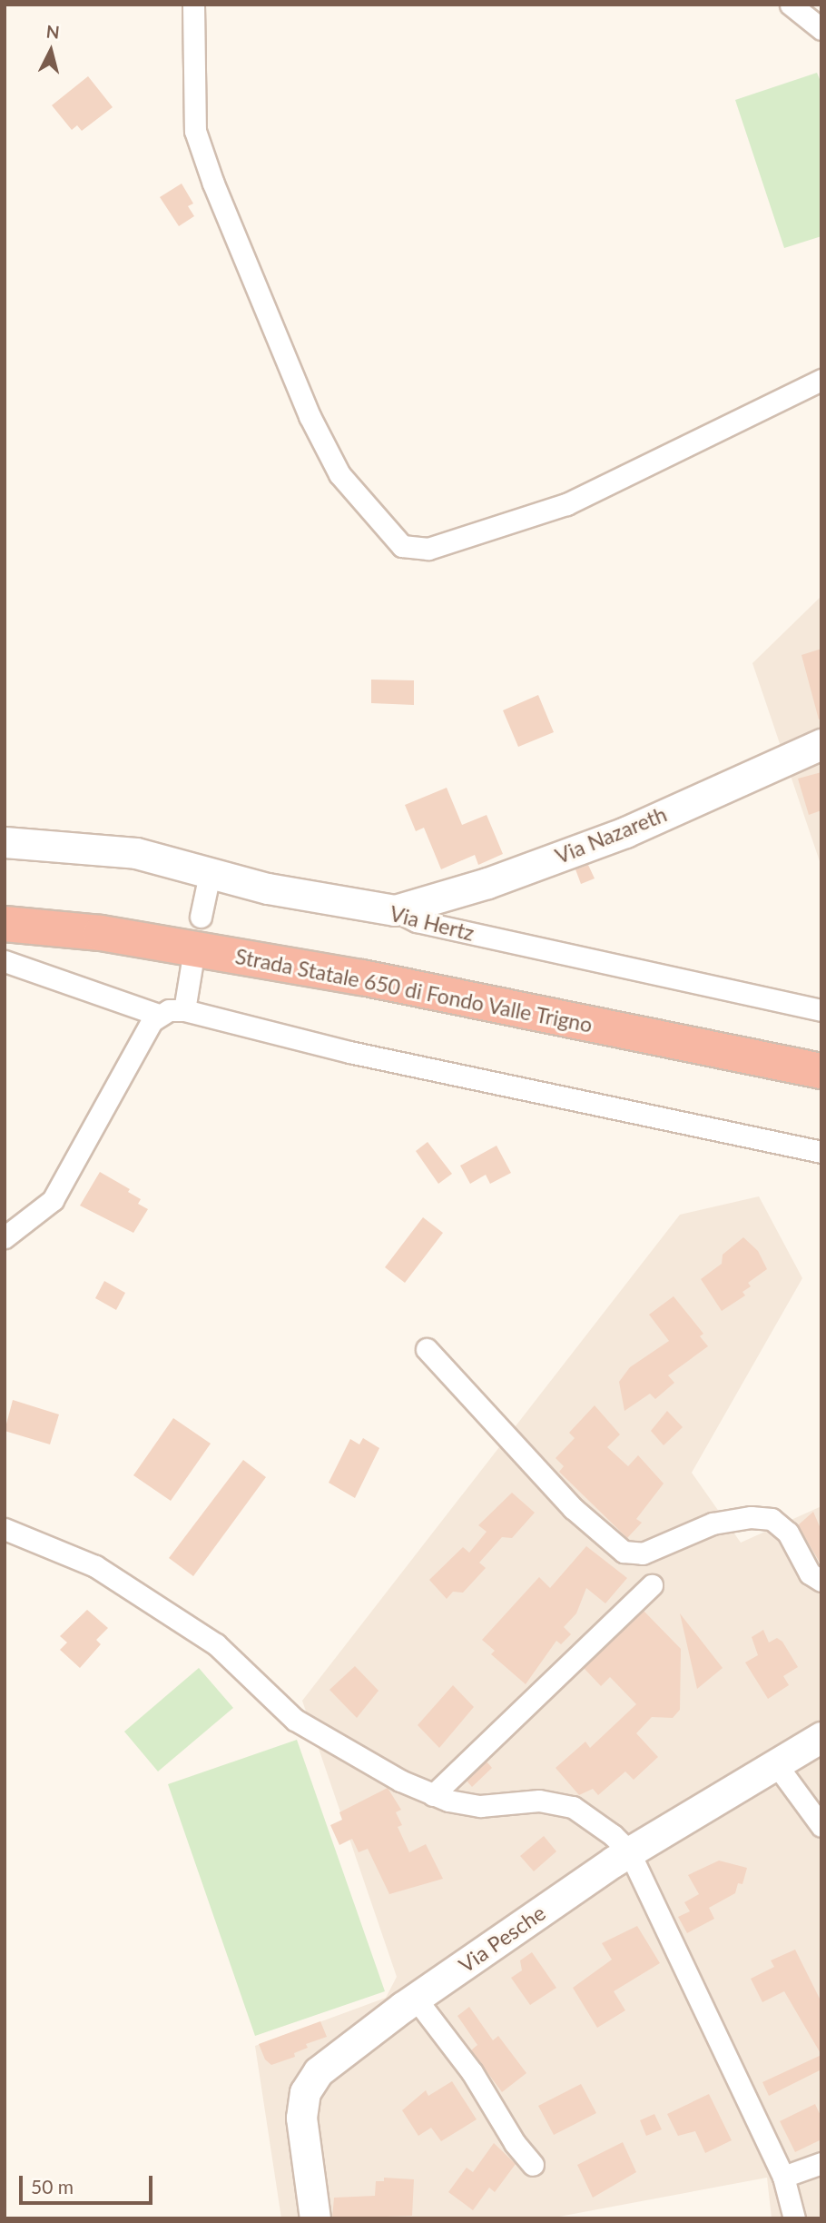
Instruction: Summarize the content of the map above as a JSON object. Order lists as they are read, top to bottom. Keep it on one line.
{"streets":{"highway":["Strada Statale 650 di Fondo Valle Trigno"],"street":["Via Nazareth","Via Hertz","Via Pesche"]},"crossings":[["Via Nazareth","Via Hertz"]],"scale_bar":"50 m","north":"top"}
